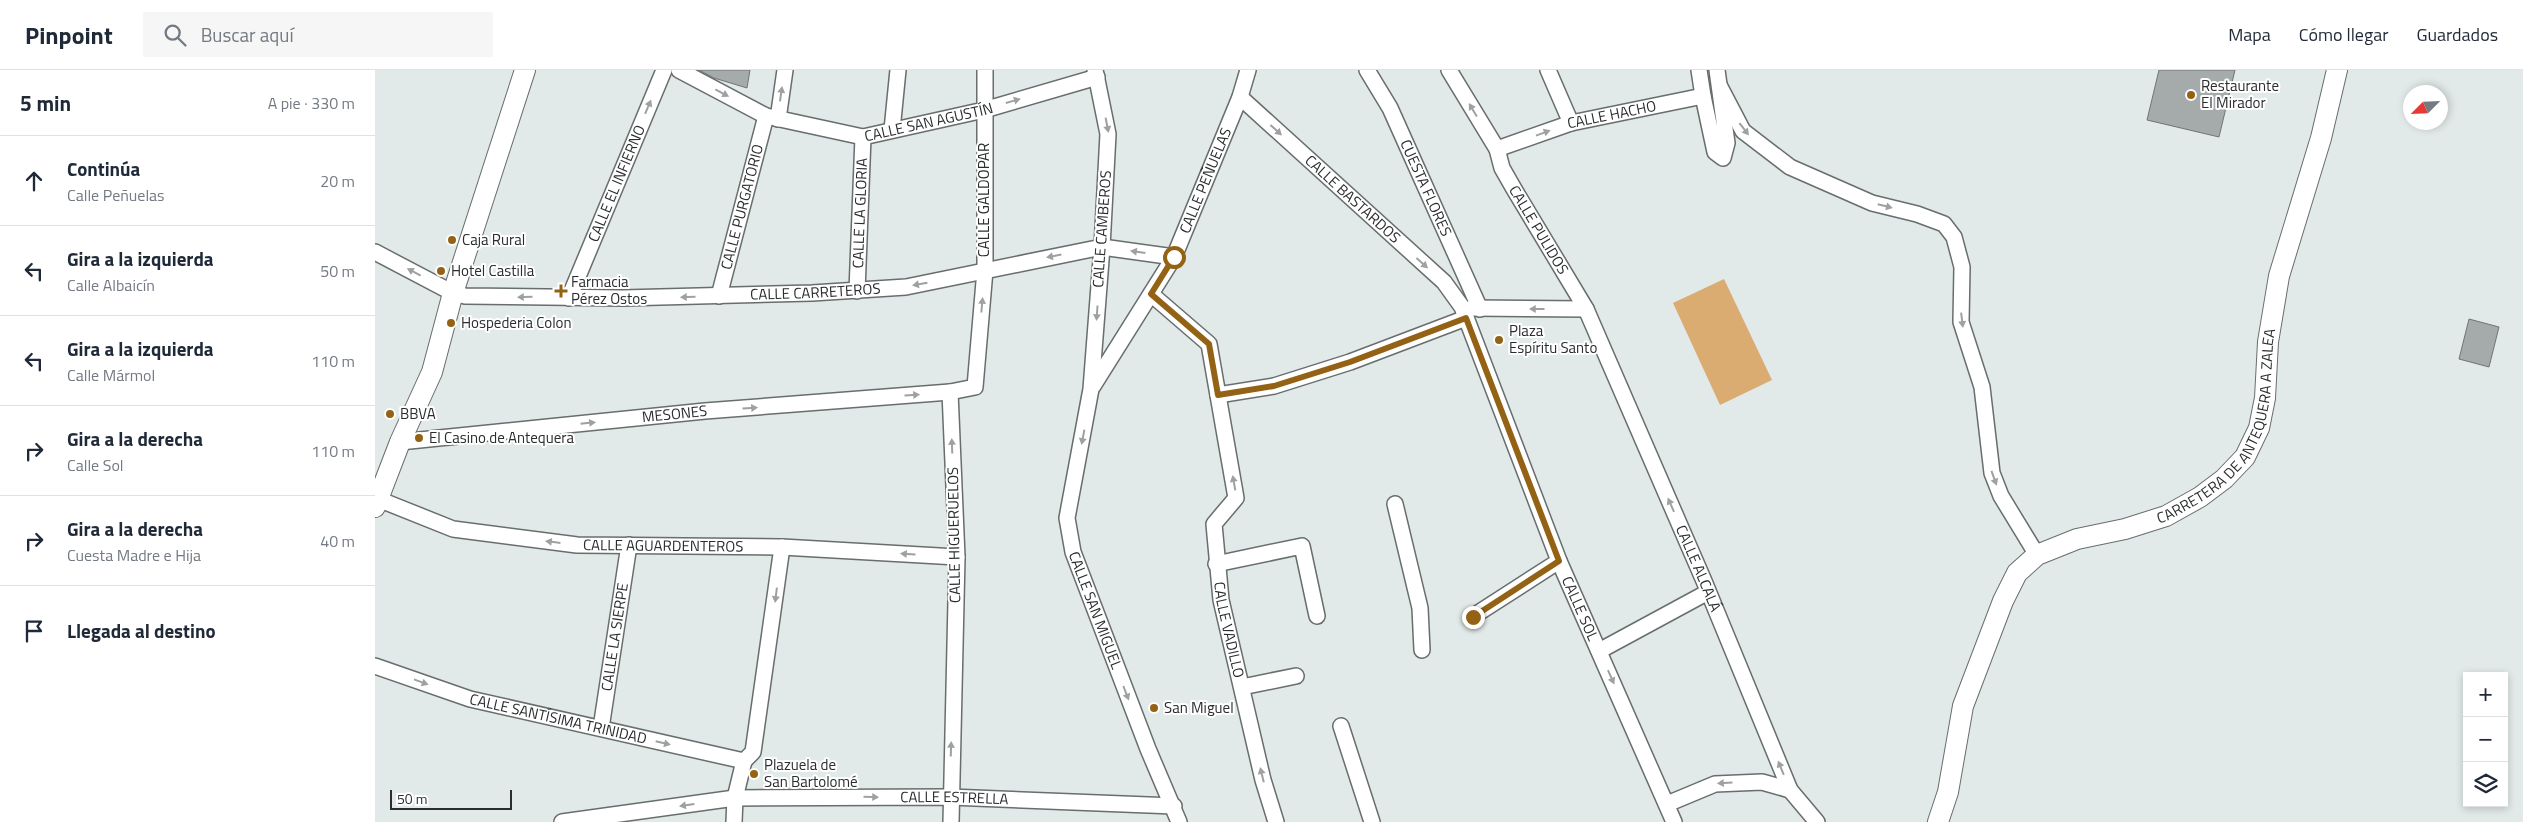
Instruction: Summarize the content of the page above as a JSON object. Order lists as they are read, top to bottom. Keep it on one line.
{"streets":{"main road":["CARRETERA DE ANTEQUERA A ZALEA"],"street":["CALLE HACHO","CALLE SAN AGUSTÍN","CALLE PEÑUELAS","CALLE EL INFIERNO","CUESTA FLORES","CALLE GALDOPAR","CALLE BASTARDOS","CALLE PURGATORIO","CALLE LA GLORIA","CALLE CAMBEROS","CALLE PULIDOS","CALLE CARRETEROS","MESONES","CALLE HIGUERUELOS","CALLE AGUARDENTEROS","CALLE ALCALÁ","CALLE SOL","CALLE SAN MIGUEL","CALLE VADILLO","CALLE LA SIERPE","CALLE SANTÍSIMA TRINIDAD","CALLE ESTRELLA"]},"crossings":[["CALLE HACHO","CALLE PULIDOS"],["CALLE SAN AGUSTÍN","CALLE GALDOPAR"],["CALLE SAN AGUSTÍN","CALLE PURGATORIO"],["CALLE SAN AGUSTÍN","CALLE LA GLORIA"],["CALLE SAN AGUSTÍN","CALLE CAMBEROS"],["CALLE PEÑUELAS","CALLE BASTARDOS"],["CALLE PEÑUELAS","CALLE CAMBEROS"],["CALLE PEÑUELAS","CALLE CARRETEROS"],["CALLE PEÑUELAS","CALLE SAN MIGUEL"],["CALLE EL INFIERNO","CALLE CARRETEROS"],["CALLE GALDOPAR","CALLE CARRETEROS"],["CALLE BASTARDOS","CALLE SOL"],["CALLE PURGATORIO","CALLE CARRETEROS"],["CALLE LA GLORIA","CALLE CARRETEROS"],["CALLE CAMBEROS","CALLE CARRETEROS"],["CALLE CAMBEROS","CALLE SAN MIGUEL"],["CALLE PULIDOS","CALLE ALCALÁ"],["MESONES","CALLE HIGUERUELOS"],["CALLE HIGUERUELOS","CALLE AGUARDENTEROS"],["CALLE HIGUERUELOS","CALLE ESTRELLA"],["CALLE AGUARDENTEROS","CALLE LA SIERPE"],["CALLE SAN MIGUEL","CALLE ESTRELLA"],["CALLE LA SIERPE","CALLE SANTÍSIMA TRINIDAD"]],"one_way":["CALLE HACHO","CALLE SAN AGUSTÍN","CALLE EL INFIERNO","CALLE BASTARDOS","CALLE CAMBEROS","CALLE CARRETEROS","MESONES","CALLE HIGUERUELOS","CALLE AGUARDENTEROS","CALLE ALCALÁ","CALLE SAN MIGUEL","CALLE VADILLO","CALLE SANTÍSIMA TRINIDAD"],"places":{"other":["Restaurante El Mirador","Caja Rural","Hotel Castilla","Hospederia Colon","Plaza Espíritu Santo","BBVA","El Casino de Antequera","San Miguel","Plazuela de San Bartolomé"],"health":["Farmacia Pérez Ostos"]},"scale_bar":"50 m","north":"bottom left","page":{"header":"Pinpoint","search":"Buscar aquí","nav":["Mapa","Cómo llegar","Guardados"],"heading":["5 min","A pie · 330 m"],"list":[["Continúa","Calle Peñuelas","20 m"],["Gira a la izquierda","Calle Albaicín","50 m"],["Gira a la izquierda","Calle Mármol","110 m"],["Gira a la derecha","Calle Sol","110 m"],["Gira a la derecha","Cuesta Madre e Hija","40 m"],"Llegada al destino"],"map_buttons":["+","−"],"scale":"50 m"}}
